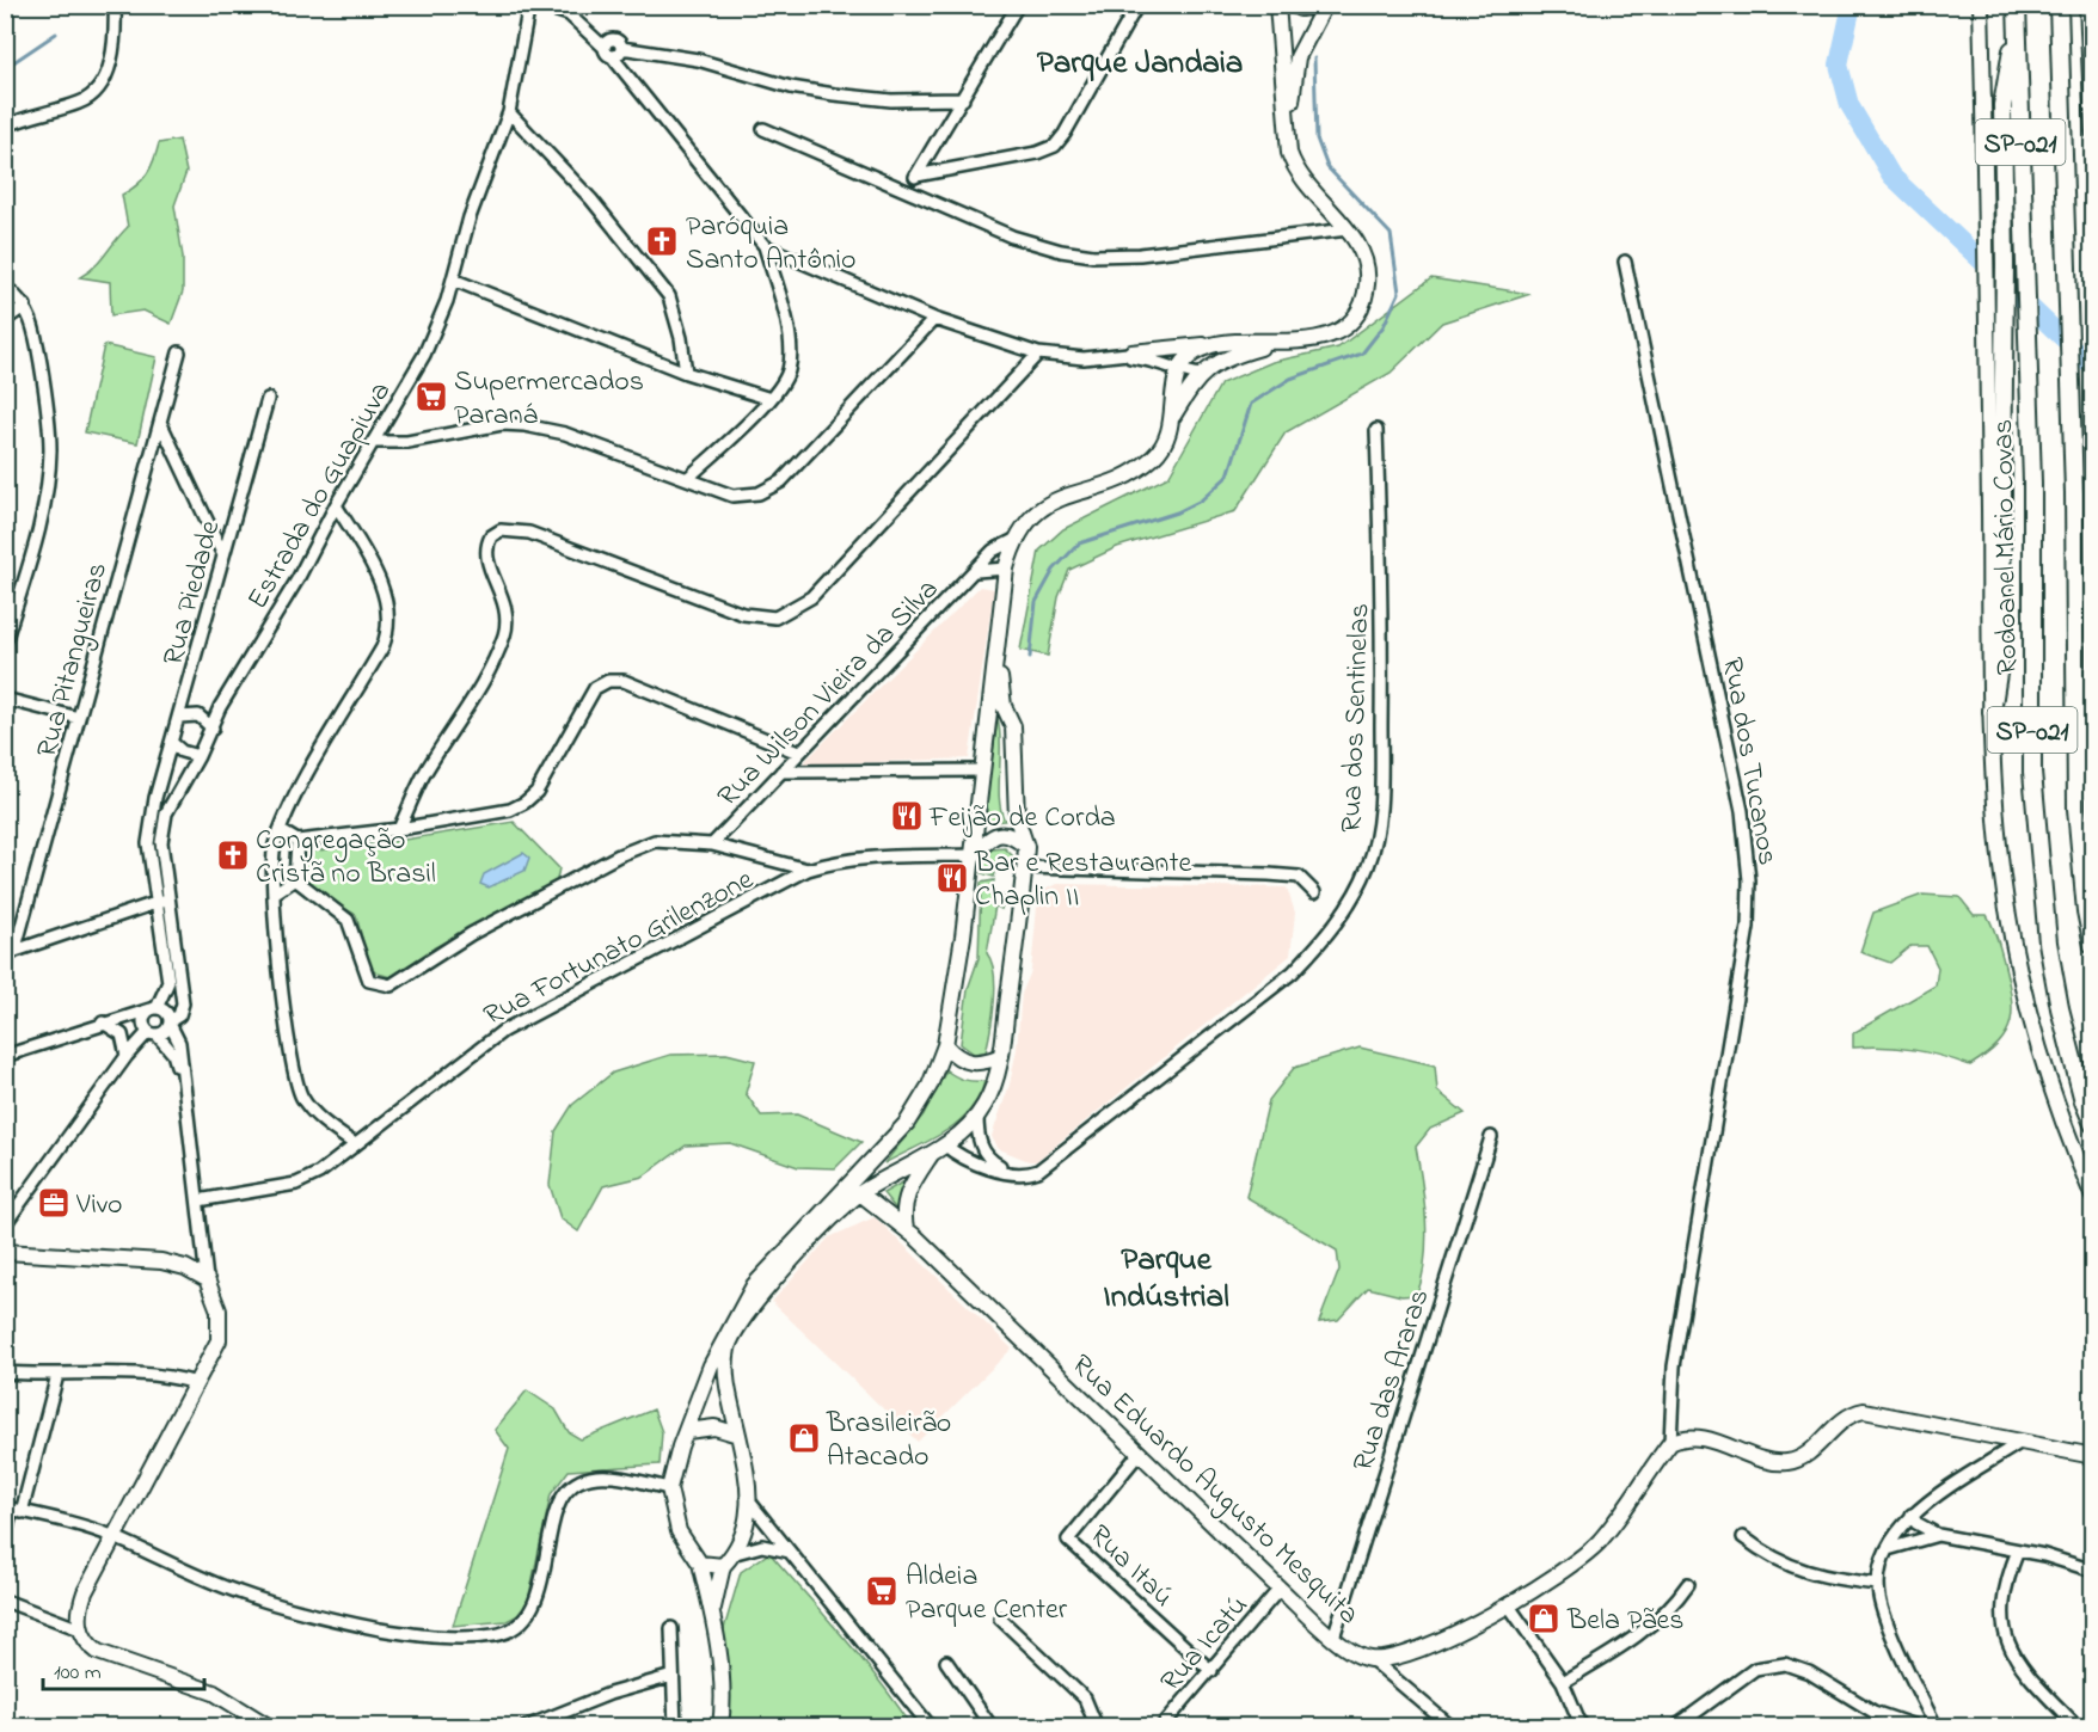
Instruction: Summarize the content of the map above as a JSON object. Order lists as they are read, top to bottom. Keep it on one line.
{"streets":{"highway":["SP-021","Rodoanel Mário Covas"],"main road":["Rua Eduardo Augusto Mesquita"],"street":["Estrada do Guapiuva","Rua Piedade","Rua Pitangueiras","Rua Wilson Vieira da Silva","Rua dos Sentinelas","Rua dos Tucanos","Rua Fortunato Grilenzone","Rua das Araras","Rua Itaú","Rua Icatú"]},"crossings":[["Estrada do Guapiuva","Rua Piedade"],["Rua dos Tucanos","Rua Eduardo Augusto Mesquita"],["Rua das Araras","Rua Eduardo Augusto Mesquita"],["Rua Eduardo Augusto Mesquita","Rua Itaú"],["Rua Eduardo Augusto Mesquita","Rua Icatú"],["Rua Itaú","Rua Icatú"]],"districts":["Parque Jandaia","Parque Indústrial"],"places":{"church":["Paróquia Santo Antônio","Congregação Cristã no Brasil"],"supermarket":["Supermercados Paraná","Aldeia Parque Center"],"restaurant":["Feijão de Corda","Bar e Restaurante Chaplin II"],"office":["Vivo"],"shop":["Brasileirão Atacado","Bela Pães"]},"scale_bar":"100 m"}
